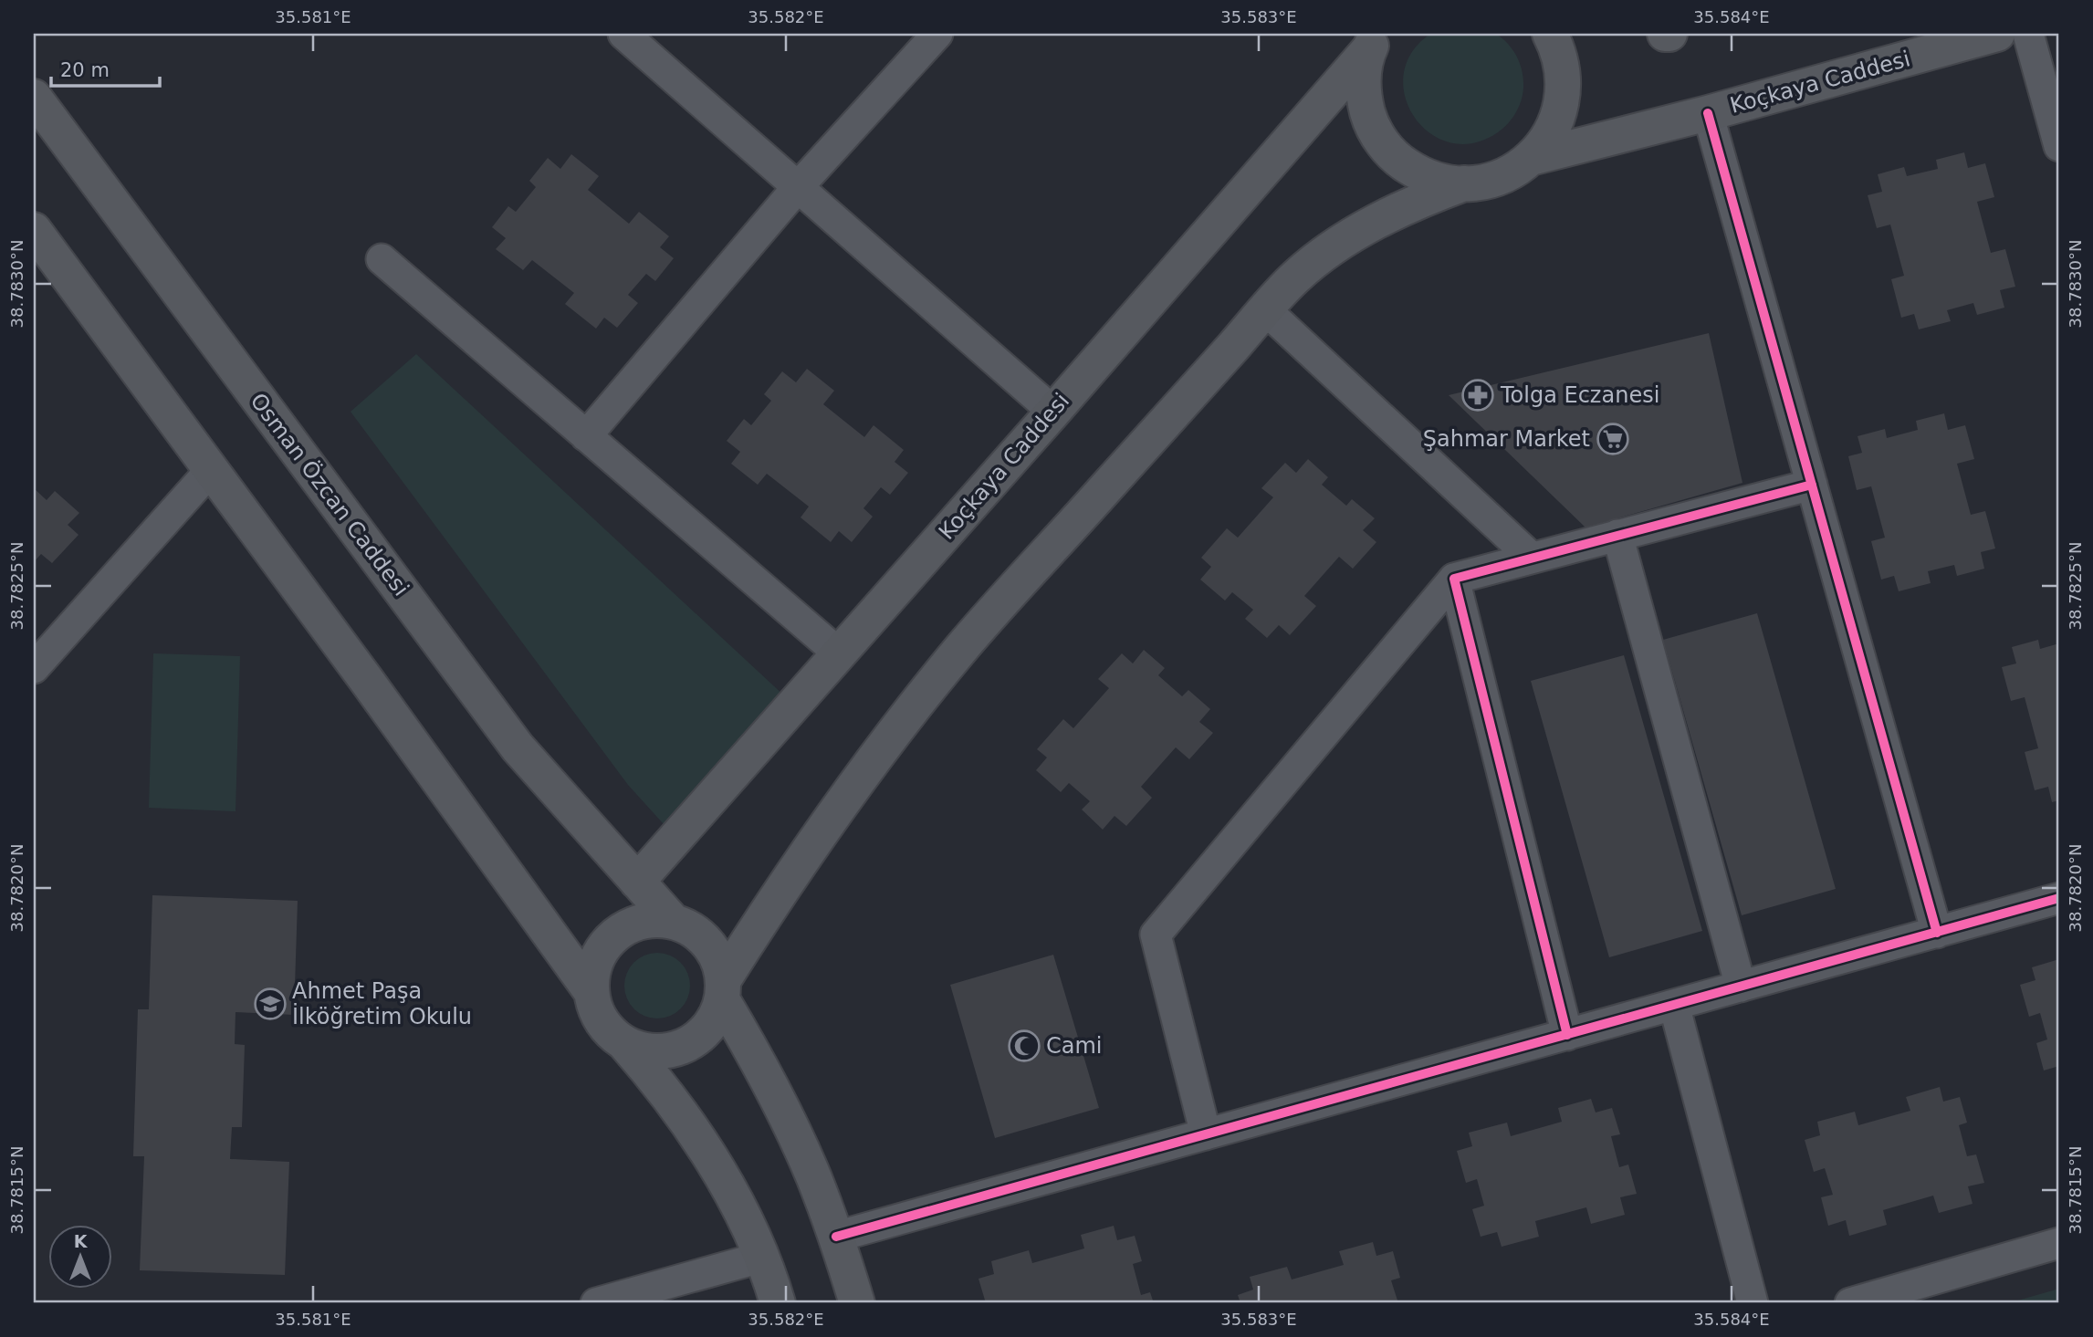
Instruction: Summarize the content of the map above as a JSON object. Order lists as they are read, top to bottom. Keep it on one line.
{"streets":{"main road":["Koçkaya Caddesi","Osman Özcan Caddesi"]},"crossings":[["Koçkaya Caddesi","Osman Özcan Caddesi"]],"places":{"pharmacy":["Tolga Eczanesi"],"supermarket":["Şahmar Market"],"school or university":["Ahmet Paşa İlköğretim Okulu"],"mosque":["Cami"]},"scale_bar":"20 m","north":"top","coordinates":["35.581°E","35.582°E","35.583°E","35.584°E","38.7830°N","38.7825°N","38.7820°N","38.7815°N"]}
